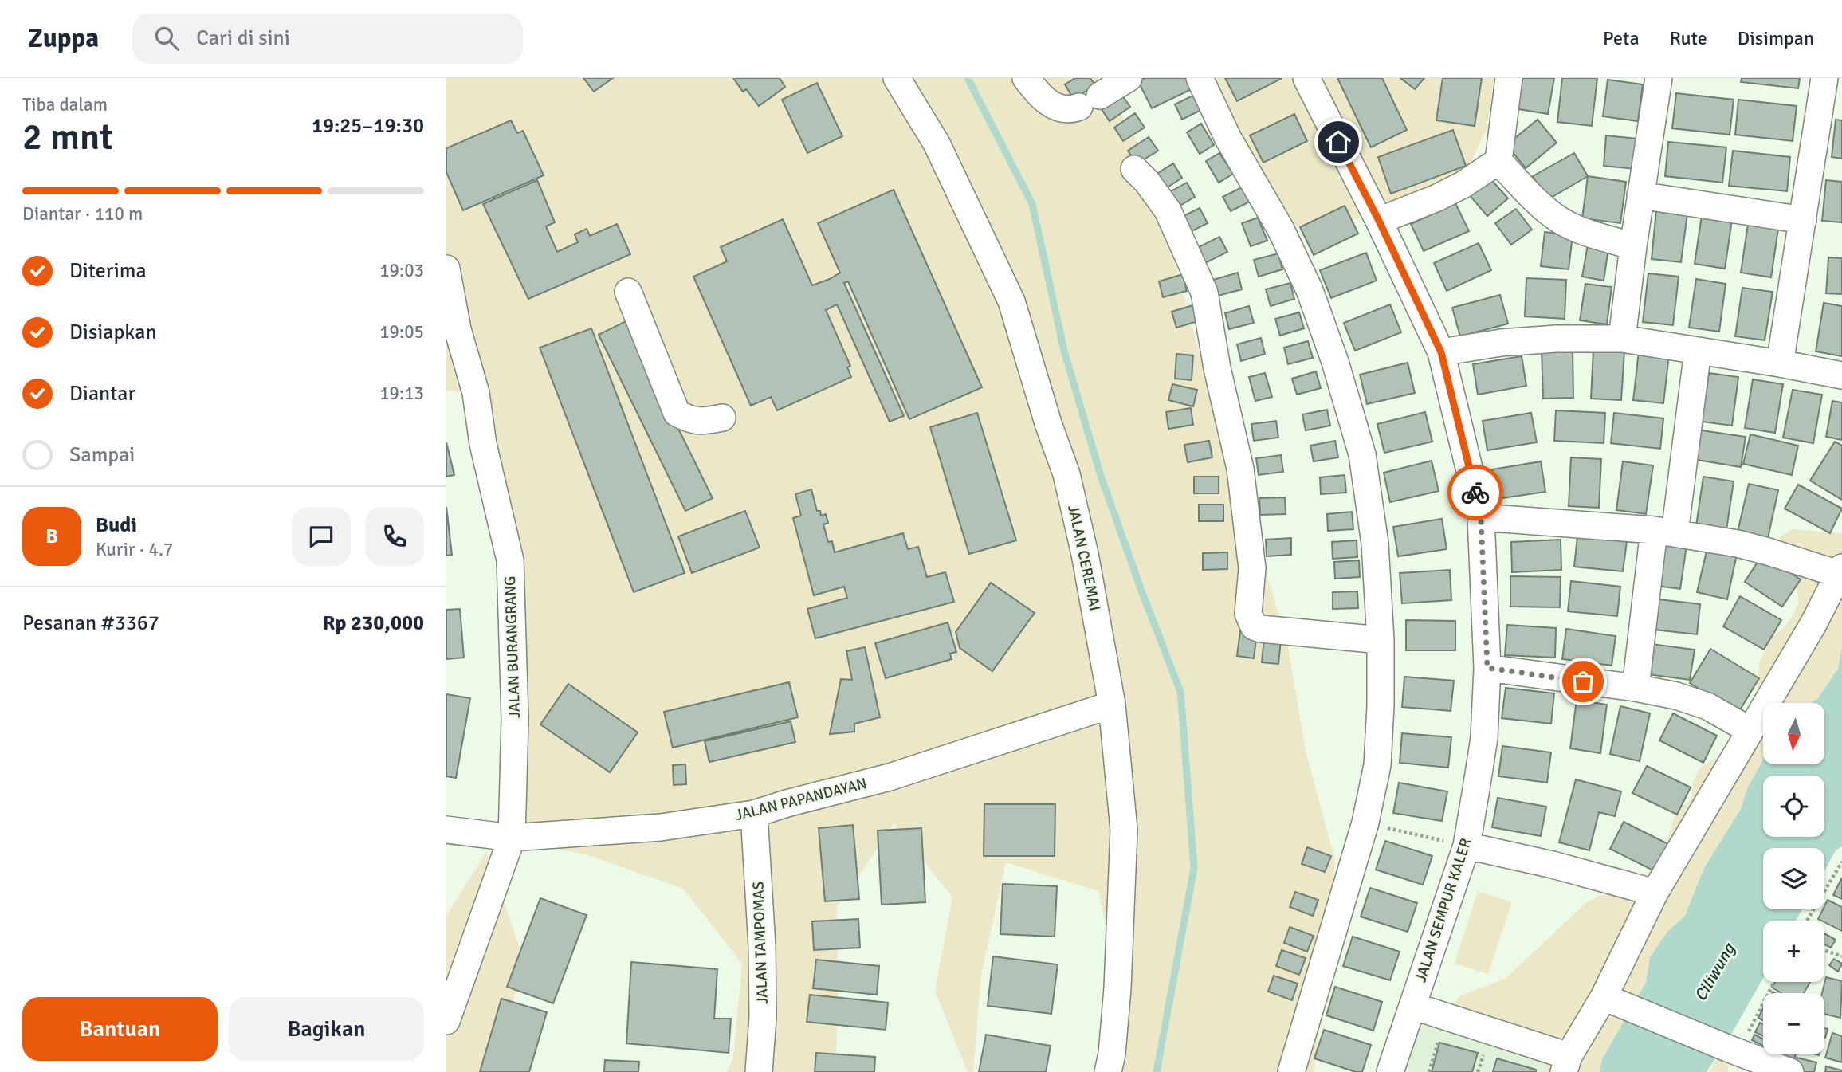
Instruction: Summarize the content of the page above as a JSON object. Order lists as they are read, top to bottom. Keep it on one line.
{"streets":{"street":["JALAN CEREMAI","JALAN BURANGRANG","JALAN PAPANDAYAN","JALAN SEMPUR KALER","JALAN TAMPOMAS"]},"crossings":[["JALAN CEREMAI","JALAN PAPANDAYAN"],["JALAN BURANGRANG","JALAN PAPANDAYAN"],["JALAN PAPANDAYAN","JALAN TAMPOMAS"]],"water":["Ciliwung"],"north":"bottom","page":{"header":"Zuppa","search":"Cari di sini","nav":["Peta","Rute","Disimpan"],"heading":["2 mnt","Tiba dalam","19:25–19:30"],"panel":["Budi","Kurir · 4.7","Pesanan #3367","Rp 230,000"],"bar":"Diantar · 110 m","list":[["Diterima","19:03"],["Disiapkan","19:05"],["Diantar","19:13"],"Sampai"],"round":"B","map_buttons":["+","−"],"buttons":["Bantuan","Bagikan"]}}
